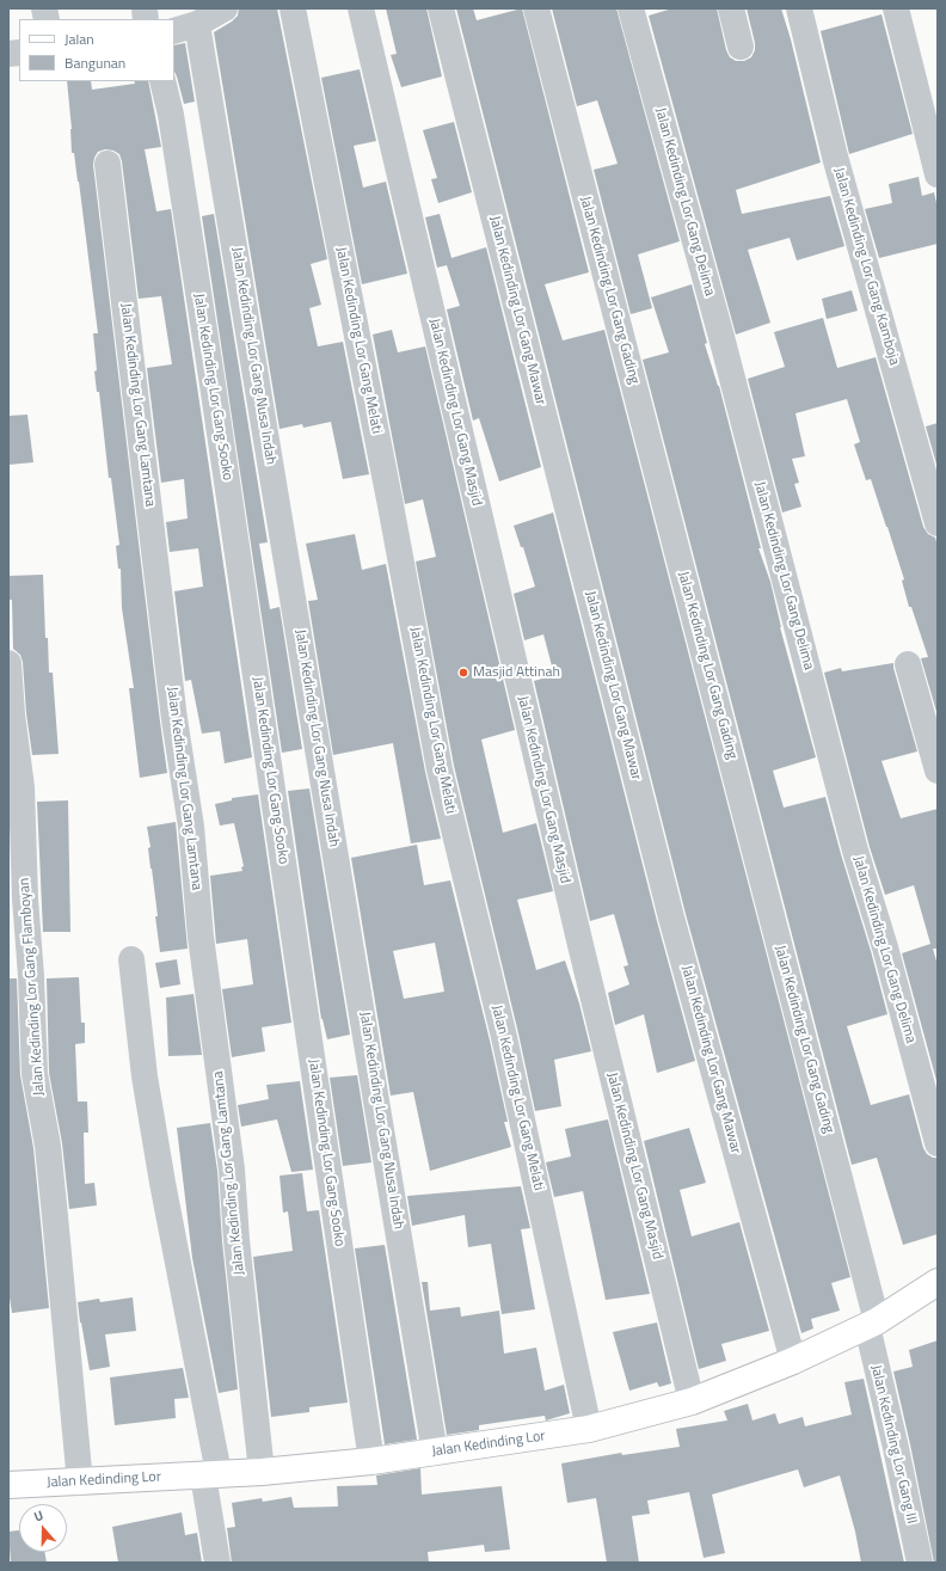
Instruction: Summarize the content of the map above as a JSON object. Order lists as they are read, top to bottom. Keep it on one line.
{"streets":{"main road":["Jalan Kedinding Lor"],"street":["Jalan Kedinding Lor Gang Delima","Jalan Kedinding Lor Gang Kamboja","Jalan Kedinding Lor Gang Gading","Jalan Kedinding Lor Gang Mawar","Jalan Kedinding Lor Gang Melati","Jalan Kedinding Lor Gang Nusa Indah","Jalan Kedinding Lor Gang Sooko","Jalan Kedinding Lor Gang Lamtana","Jalan Kedinding Lor Gang Masjid","Jalan Kedinding Lor Gang Flamboyan","Jalan Kedinding Lor Gang III"]},"crossings":[["Jalan Kedinding Lor Gang Gading","Jalan Kedinding Lor"],["Jalan Kedinding Lor Gang Gading","Jalan Kedinding Lor Gang III"],["Jalan Kedinding Lor Gang Mawar","Jalan Kedinding Lor"],["Jalan Kedinding Lor Gang Melati","Jalan Kedinding Lor"],["Jalan Kedinding Lor Gang Nusa Indah","Jalan Kedinding Lor"],["Jalan Kedinding Lor Gang Sooko","Jalan Kedinding Lor"],["Jalan Kedinding Lor Gang Lamtana","Jalan Kedinding Lor"],["Jalan Kedinding Lor Gang Masjid","Jalan Kedinding Lor"],["Jalan Kedinding Lor Gang Flamboyan","Jalan Kedinding Lor"],["Jalan Kedinding Lor","Jalan Kedinding Lor Gang III"]],"places":["Masjid Attinah"],"legend":["Jalan","Bangunan"],"north":"top"}
